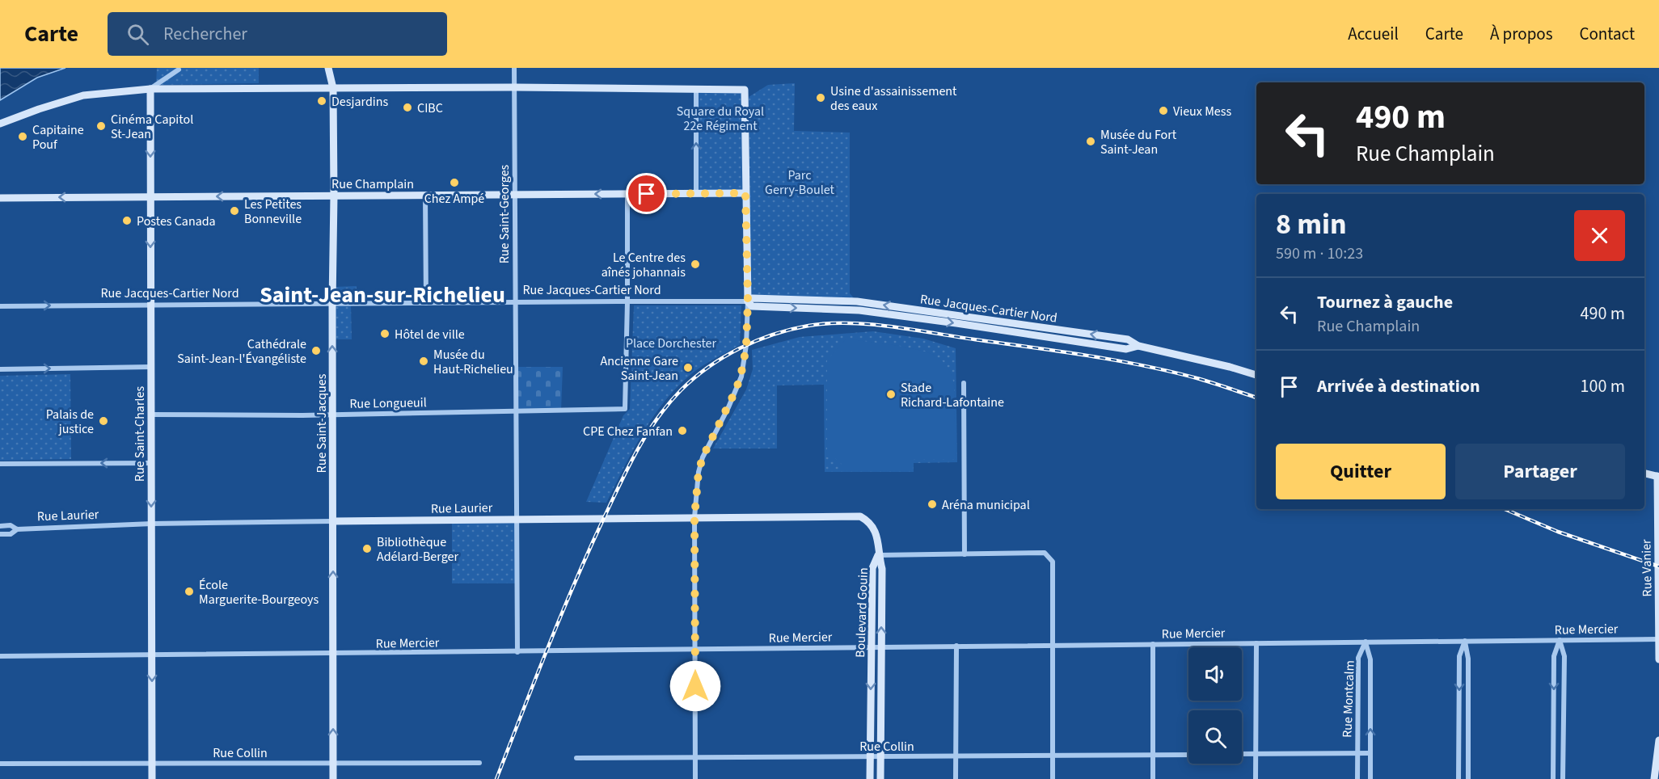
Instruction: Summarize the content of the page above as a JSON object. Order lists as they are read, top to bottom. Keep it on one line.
{"streets":{"street":["Rue Champlain","Rue Saint-Georges","Rue Jacques-Cartier Nord","Rue Longueuil","Rue Saint-Jacques","Rue Saint-Charles","Rue Laurier","Rue Vanier","Boulevard Gouin","Rue Mercier","Rue Montcalm","Rue Collin"]},"crossings":[["Rue Champlain","Rue Saint-Georges"],["Rue Champlain","Rue Saint-Jacques"],["Rue Champlain","Rue Saint-Charles"],["Rue Saint-Georges","Rue Jacques-Cartier Nord"],["Rue Saint-Georges","Rue Longueuil"],["Rue Saint-Georges","Rue Laurier"],["Rue Saint-Georges","Rue Mercier"],["Rue Jacques-Cartier Nord","Rue Longueuil"],["Rue Jacques-Cartier Nord","Rue Saint-Jacques"],["Rue Jacques-Cartier Nord","Rue Saint-Charles"],["Rue Longueuil","Rue Saint-Jacques"],["Rue Longueuil","Rue Saint-Charles"],["Rue Saint-Jacques","Rue Laurier"],["Rue Saint-Jacques","Rue Mercier"],["Rue Saint-Jacques","Rue Collin"],["Rue Saint-Charles","Rue Laurier"],["Rue Saint-Charles","Rue Mercier"],["Rue Saint-Charles","Rue Collin"],["Rue Laurier","Boulevard Gouin"],["Rue Vanier","Rue Mercier"],["Boulevard Gouin","Rue Mercier"],["Boulevard Gouin","Rue Collin"],["Rue Mercier","Rue Montcalm"]],"one_way":["Rue Champlain","Rue Saint-Jacques","Rue Saint-Charles"],"districts":["Saint-Jean-sur-Richelieu"],"parks":["Square du Royal 22e Régiment","Parc Gerry-Boulet","Place Dorchester"],"places":["Usine d'assainissement des eaux","Desjardins","CIBC","Vieux Mess","Cinéma Capitol St-Jean","Capitaine Pouf","Musée du Fort Saint-Jean","Chez Ampé","Les Petites Bonneville","Postes Canada","Le Centre des aînés johannais","Hôtel de ville","Cathédrale Saint-Jean-l'Évangéliste","Musée du Haut-Richelieu","Ancienne Gare Saint-Jean","Stade Richard-Lafontaine","Palais de justice","CPE Chez Fanfan","Aréna municipal","Bibliothèque Adélard-Berger","École Marguerite-Bourgeoys"],"page":{"header":"Carte","search":"Rechercher","nav":["Accueil","Carte","À propos","Contact"],"turn":["490 m","Rue Champlain"],"heading":["8 min","590 m · 10:23"],"list":[{"name":"Tournez à gauche","note":"Rue Champlain","value":"490 m"},{"name":"Arrivée à destination","value":"100 m"}],"buttons":["Quitter","Partager"]}}
